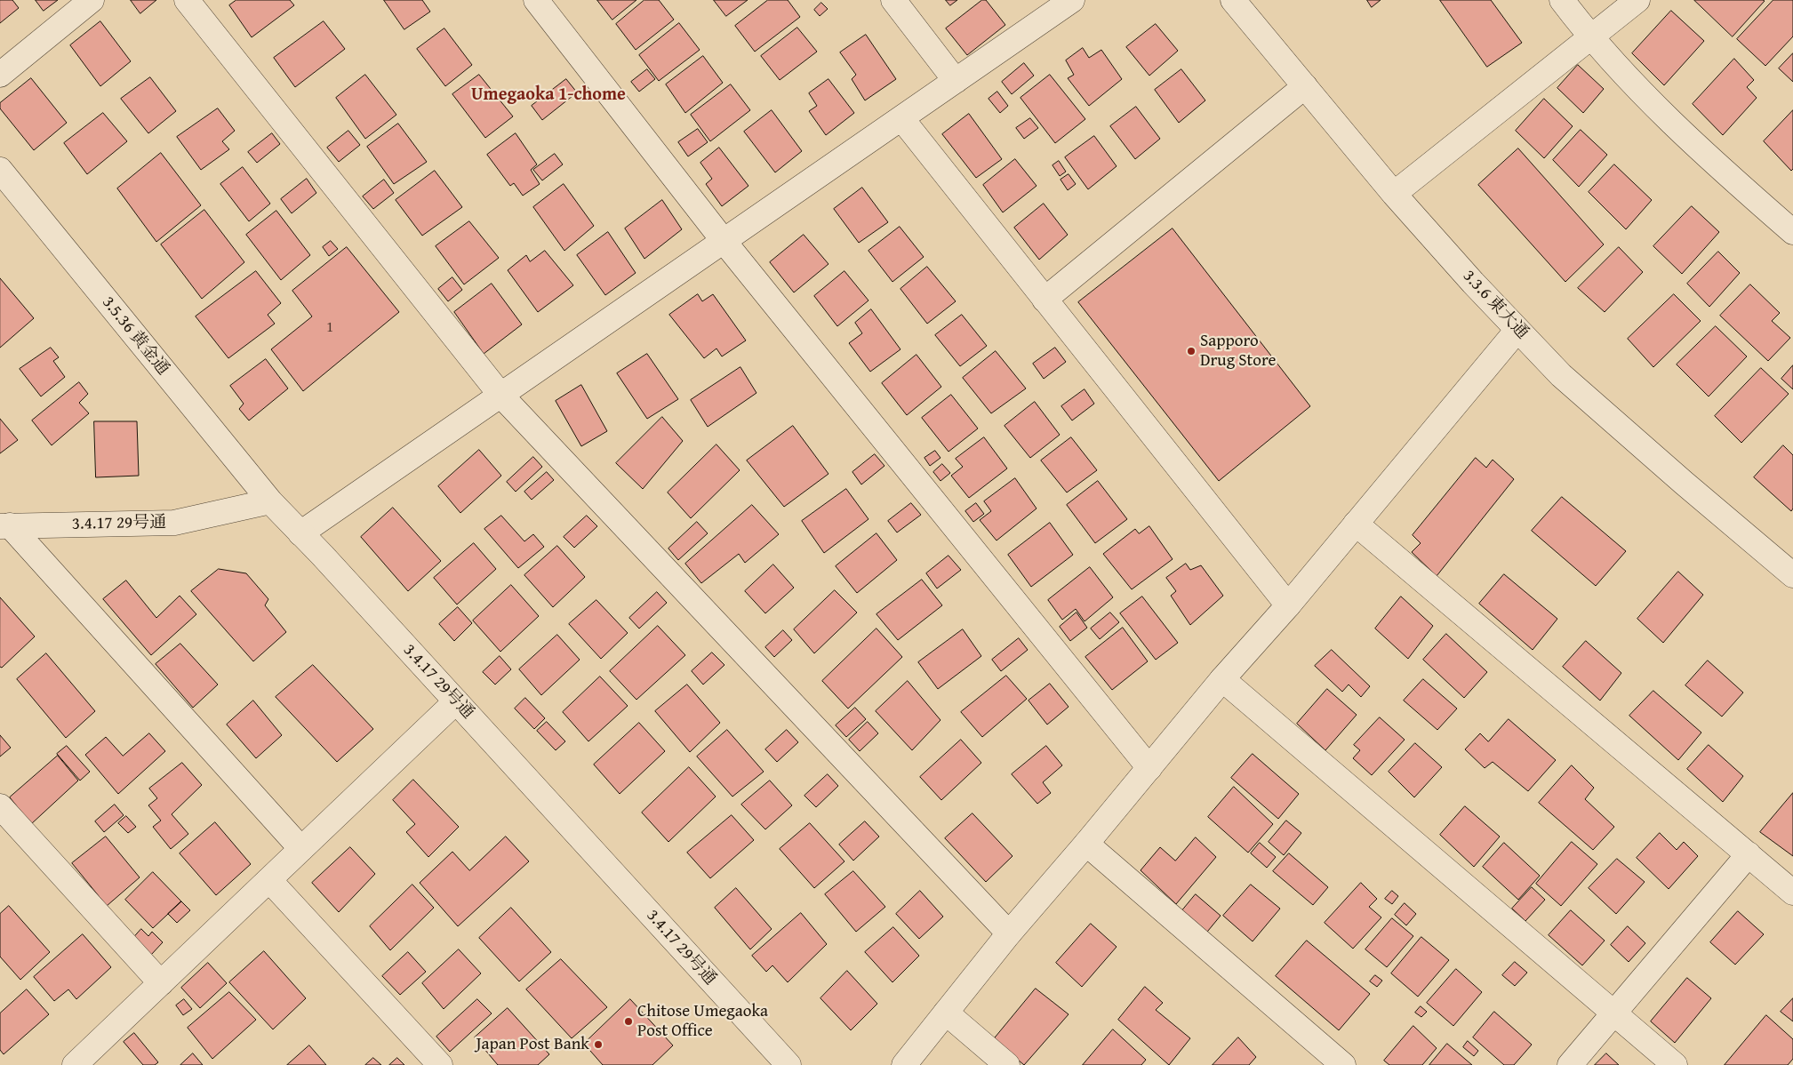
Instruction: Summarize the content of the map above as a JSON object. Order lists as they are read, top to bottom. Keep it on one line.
{"streets":{"street":["3.3.6 東大通","3.5.36 黄金通","3.4.17 29号通"]},"crossings":[["3.5.36 黄金通","3.4.17 29号通"]],"districts":["Umegaoka 1-chome"],"places":["Sapporo Drug Store","Chitose Umegaoka Post Office","Japan Post Bank"],"house_numbers":["1"]}
